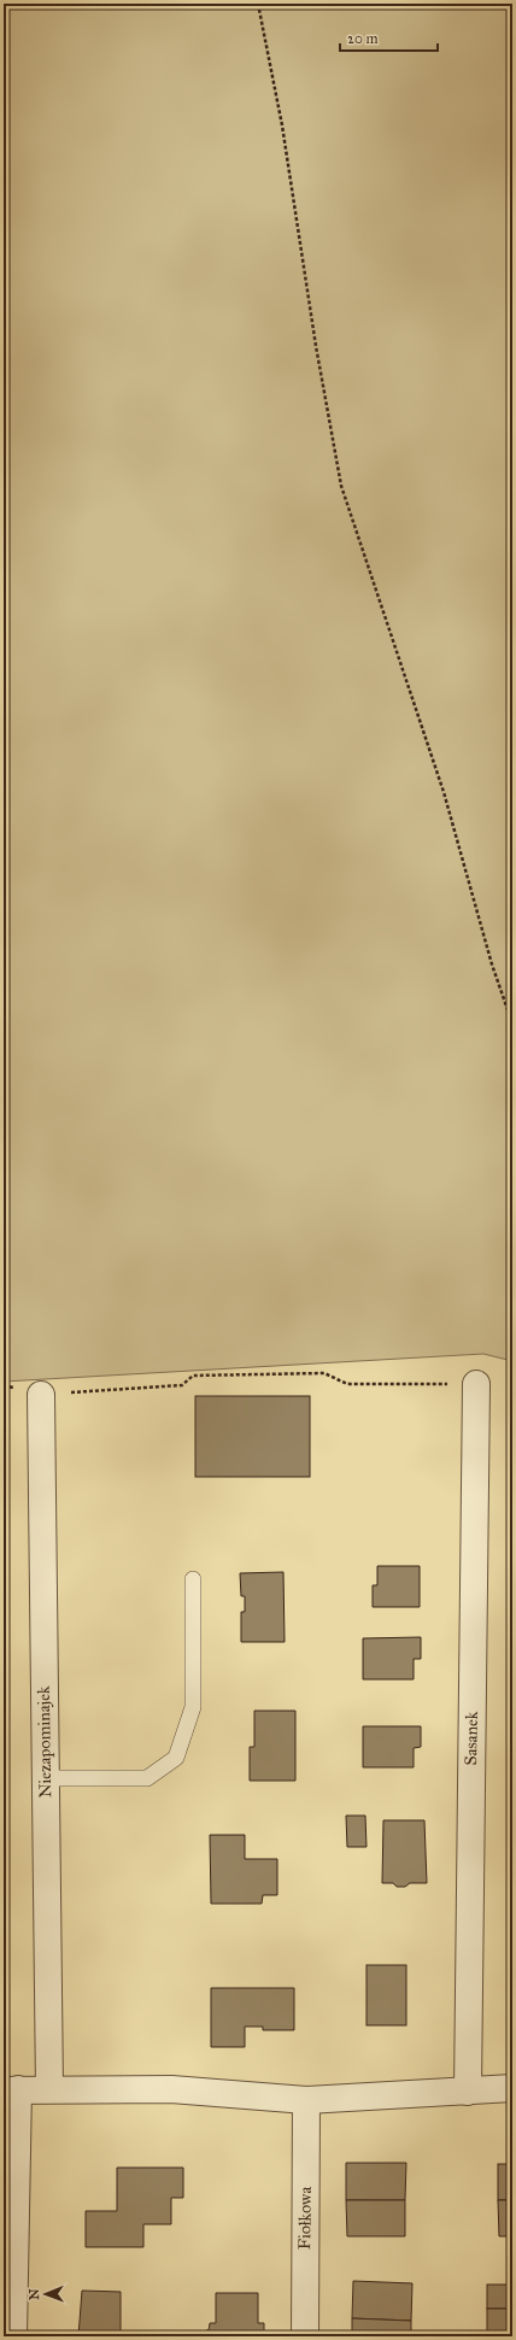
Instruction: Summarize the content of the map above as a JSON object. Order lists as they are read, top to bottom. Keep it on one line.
{"streets":{"street":["Sasanek","Niezapominajek","Fiołkowa"]},"scale_bar":"20 m","north":"left"}
